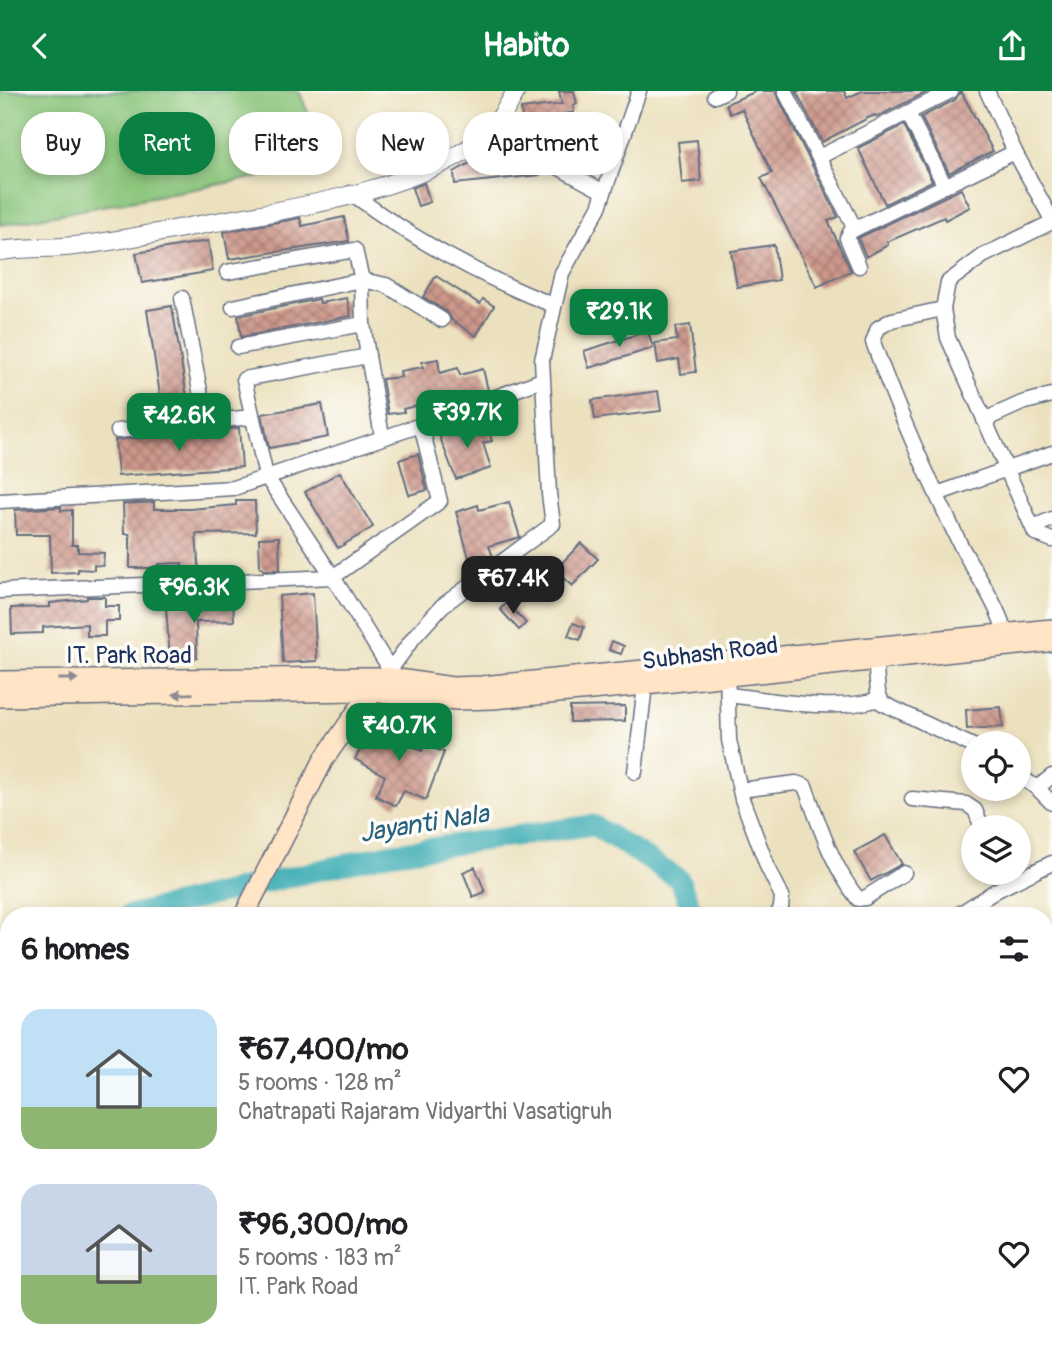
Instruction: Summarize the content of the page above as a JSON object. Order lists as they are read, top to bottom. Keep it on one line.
{"streets":{"main road":["Subhash Road","IT. Park Road"]},"crossings":[["Subhash Road","IT. Park Road"]],"water":["Jayanti Nala"],"page":{"header":"Habito","chip":["Buy","Rent","Filters","New","Apartment"],"price":["₹29.1K","₹39.7K","₹42.6K","₹67.4K","₹96.3K","₹40.7K"],"heading":"6 homes","list":[{"name":"₹67,400/mo","note":"5 rooms · 128 m² · Chatrapati Rajaram Vidyarthi Vasatigruh"},{"name":"₹96,300/mo","note":"5 rooms · 183 m² · IT. Park Road"}]}}
